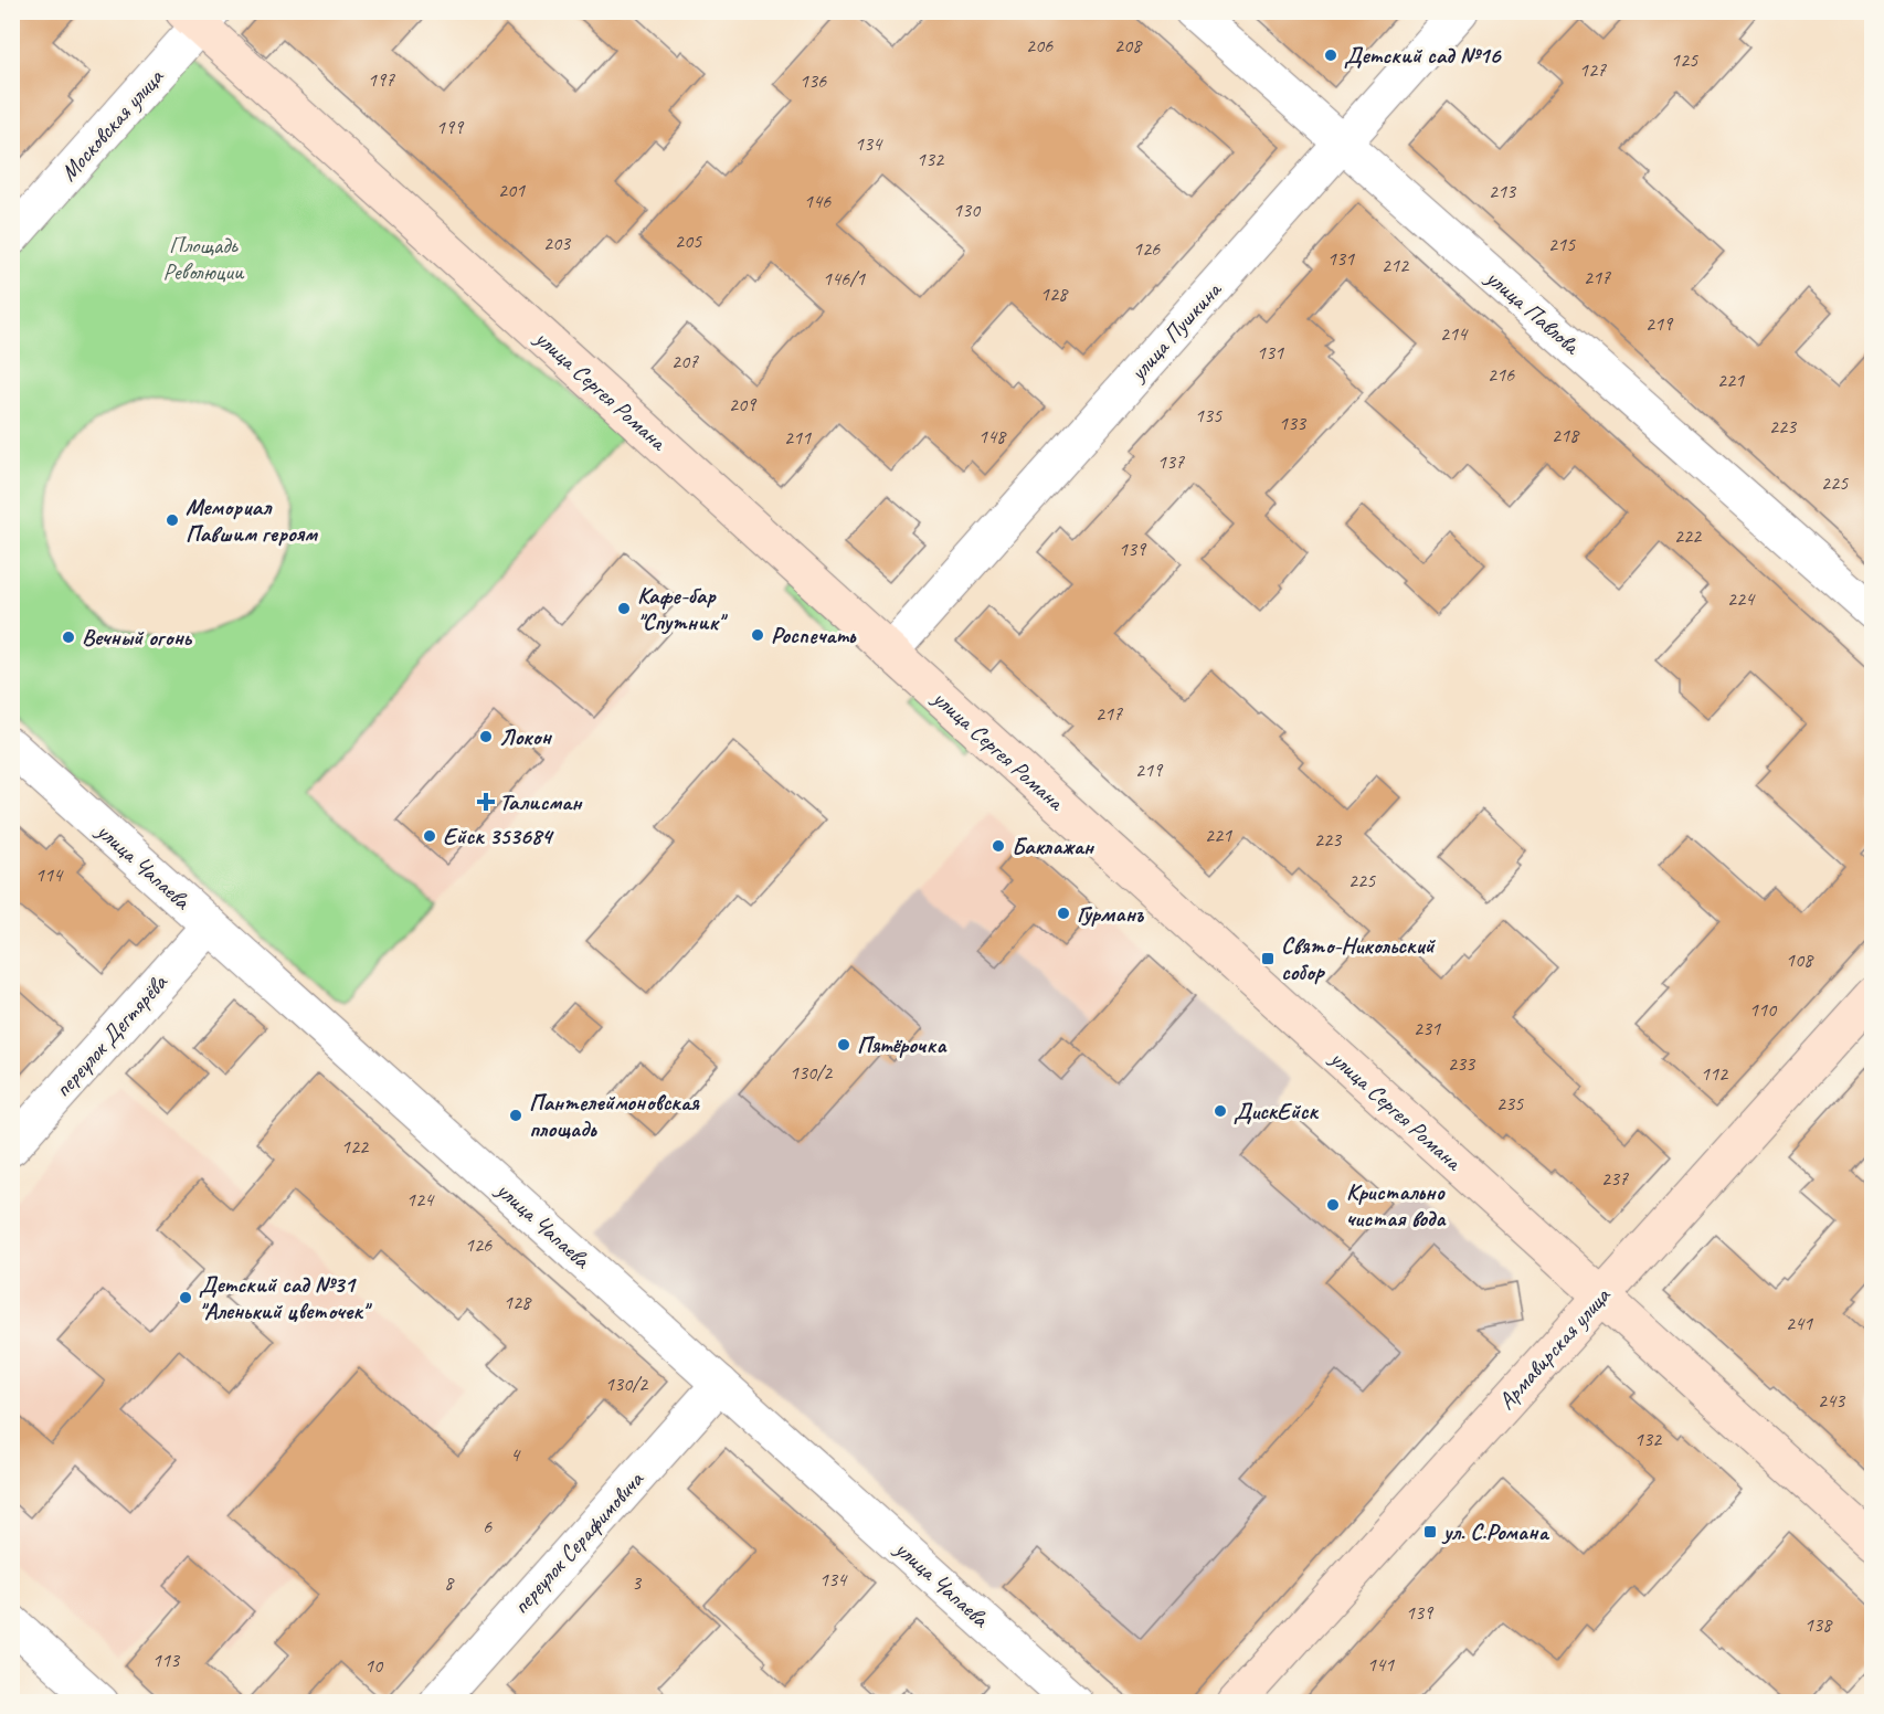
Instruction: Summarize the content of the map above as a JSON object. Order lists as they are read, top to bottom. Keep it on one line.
{"streets":{"street":["Московская улица","улица Павлова","улица Пушкина","улица Сергея Романа","улица Чапаева","переулок Дегтярёва","Армавирская улица","переулок Серафимовича"]},"crossings":[["Московская улица","улица Сергея Романа"],["улица Павлова","улица Пушкина"],["улица Пушкина","улица Сергея Романа"],["улица Сергея Романа","Армавирская улица"],["улица Чапаева","переулок Дегтярёва"],["улица Чапаева","переулок Серафимовича"]],"parks":["Площадь Революции"],"places":{"other":["Детский сад №16","Мемориал Павшим героям","Кафе-бар \"Спутник\"","Роспечать","Вечный огонь","Локон","Ейск 353684","Баклажан","Гурманъ","Пятёрочка","ДискЕйск","Пантелеймоновская площадь","Кристально чистая вода","Детский сад №31 \"Аленький цветочек\""],"health":["Талисман"],"transit":["Свято-Никольский собор","ул. С.Романа"]},"house_numbers":["206","208","125","127","197","136","199","134","132","201","213","146","130","205","203","215","126","131","212","217","146/1","128","219","214","131","207","216","221","209","135","133","223","218","148","211","137","225","222","139","224","217","219","221","223","114","225","108","110","231","233","130/2","112","235","122","237","124","126","128","241","130/2","243","132","4","6","134","8","3","139","138","113","141","10"]}
